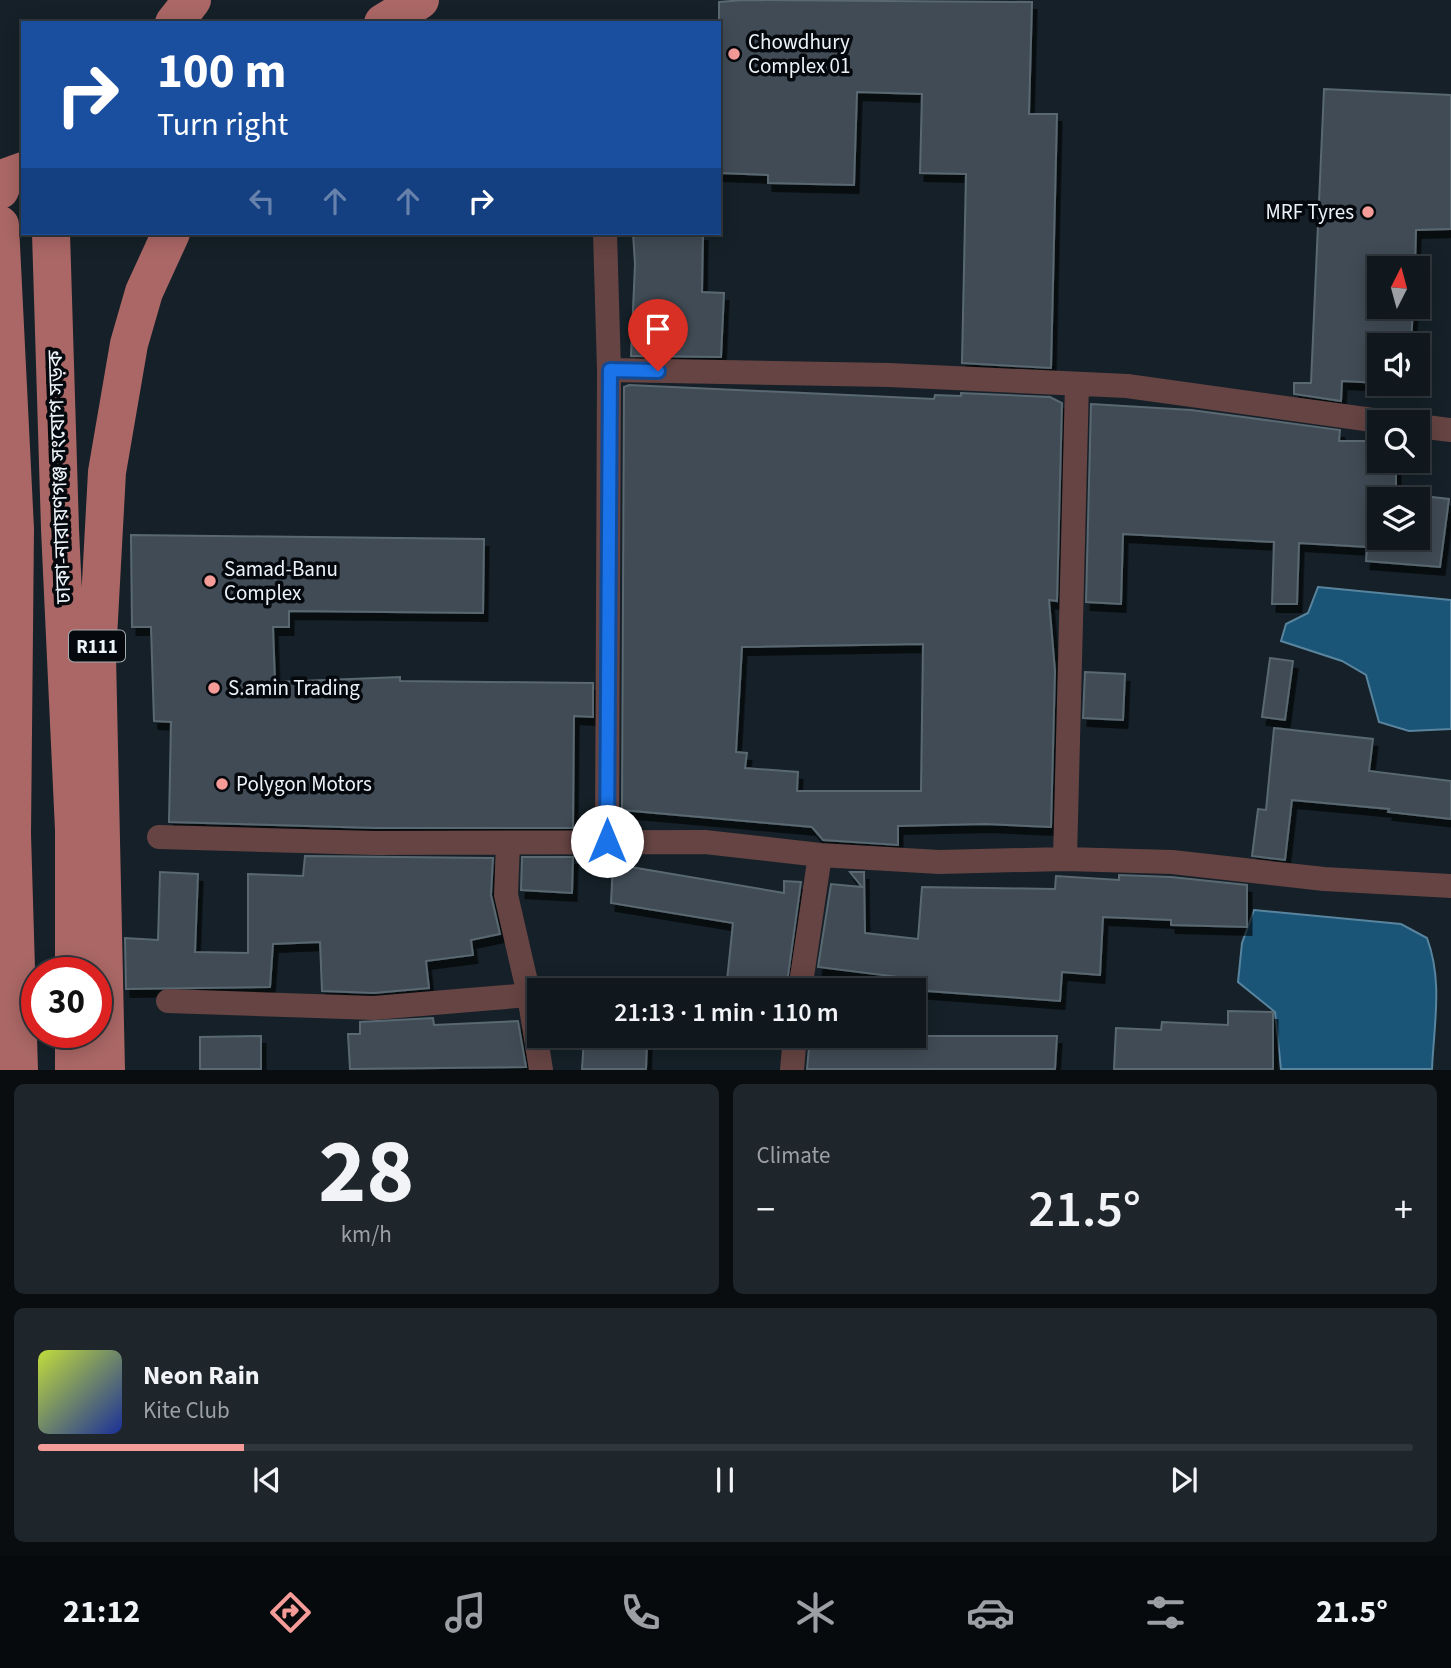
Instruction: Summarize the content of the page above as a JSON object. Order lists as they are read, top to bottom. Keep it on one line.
{"streets":{"main road":["ঢাকা-নারায়ণগঞ্জ সংযোগ সড়ক","R111"]},"places":["Chowdhury Complex 01","MRF Tyres","Samad-Banu Complex","S.amin Trading","Polygon Motors"],"north":"top","page":{"turn":["100 m","Turn right"],"limit":"30","trip":"21:13 · 1 min · 110 m","tile":[["28","km/h"],"Climate"],"heat":["−","21.5°","+"],"song":["Neon Rain","Kite Club"],"tabs":["21:12","21.5°"]}}
